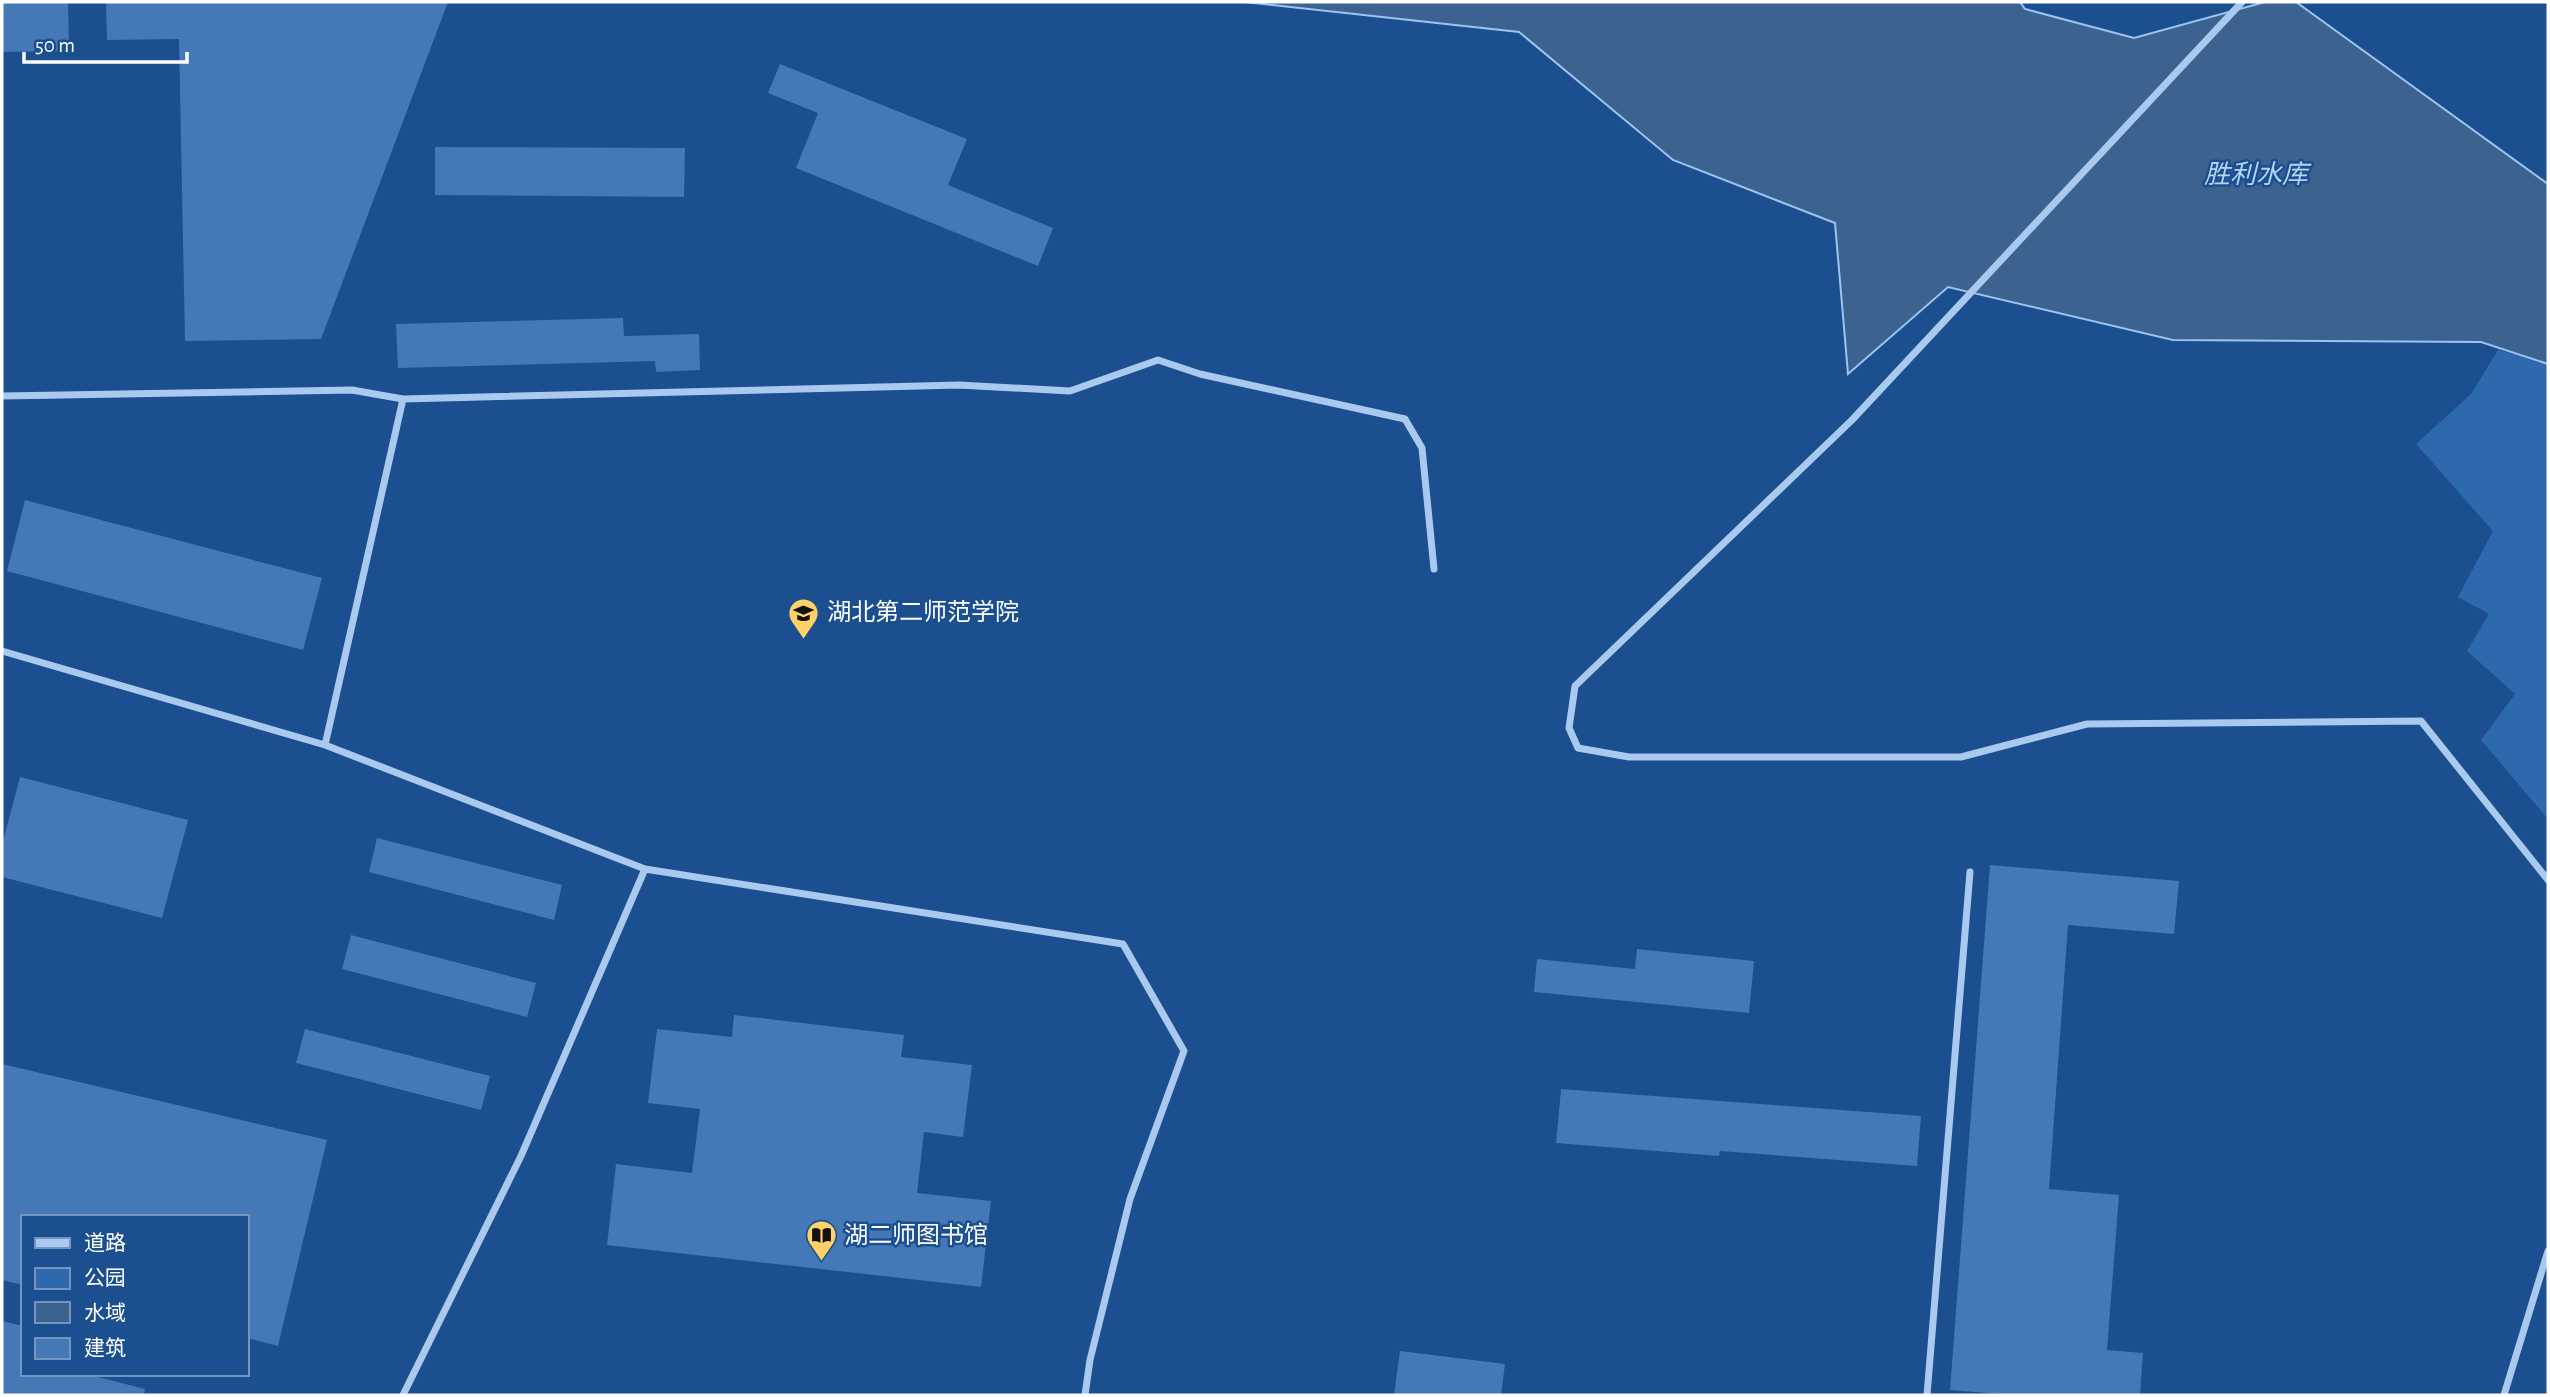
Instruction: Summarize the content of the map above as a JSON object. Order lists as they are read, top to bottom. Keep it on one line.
{"water":["胜利水库"],"places":{"school or university":["湖北第二师范学院"],"library":["湖二师图书馆"]},"legend":["道路","公园","水域","建筑"],"scale_bar":"50 m"}
